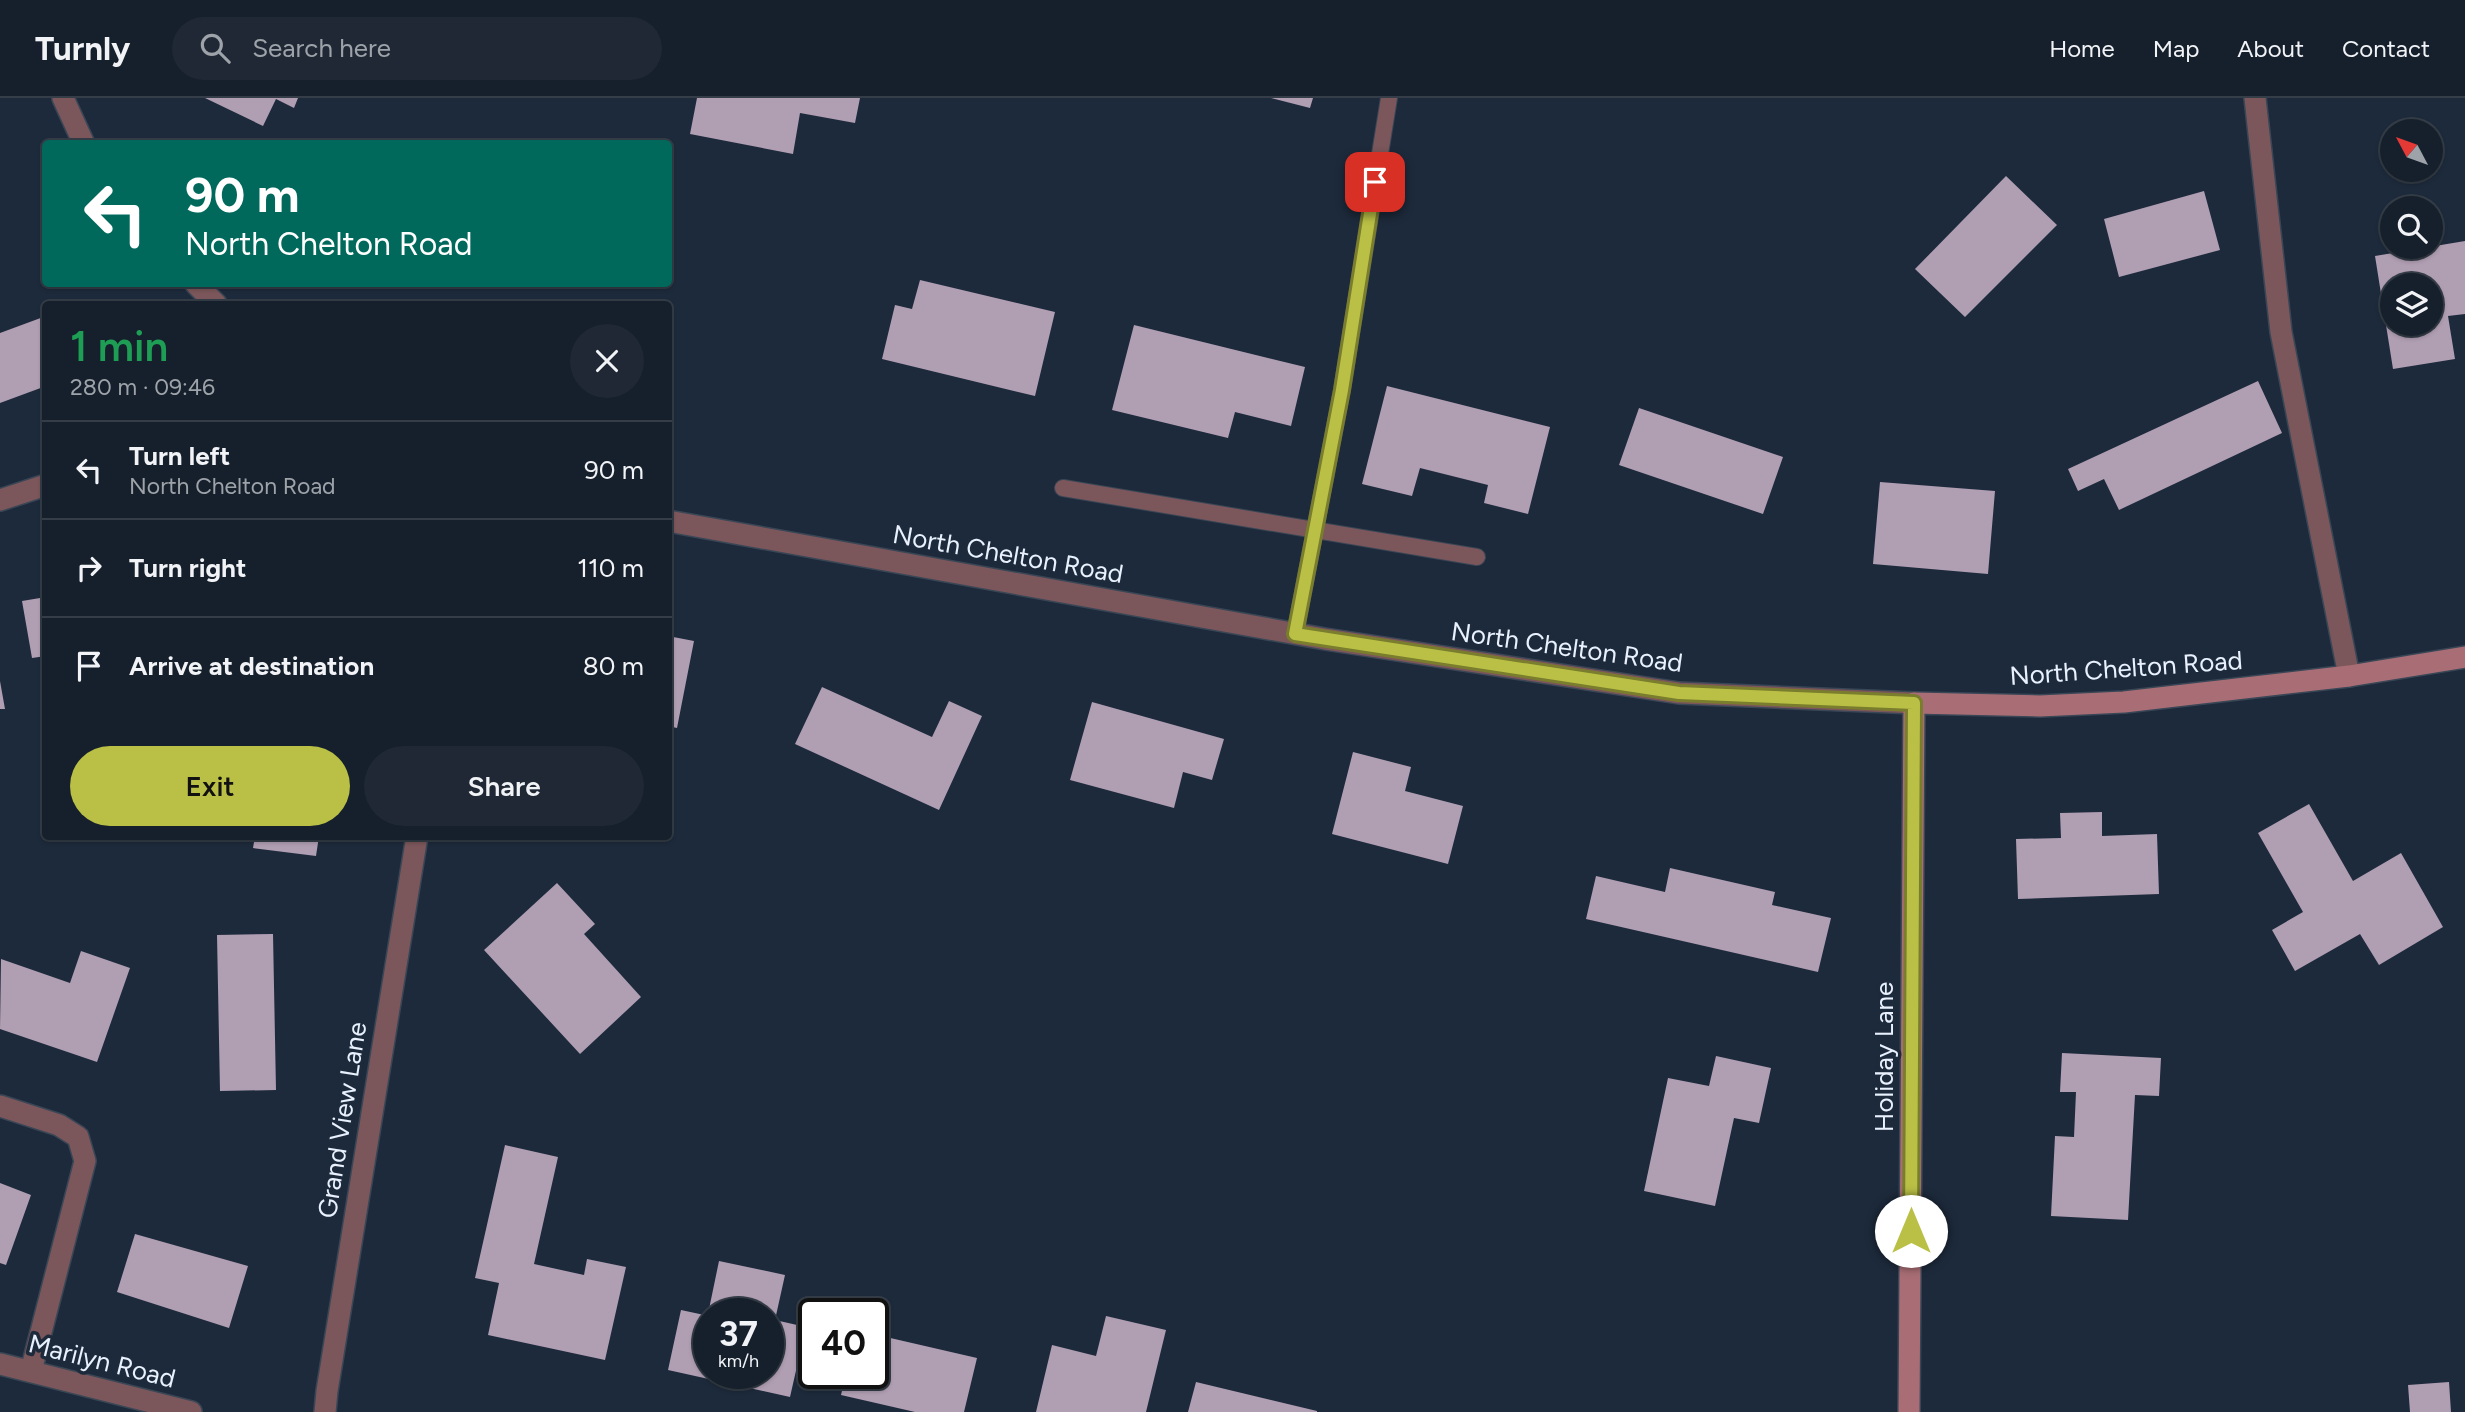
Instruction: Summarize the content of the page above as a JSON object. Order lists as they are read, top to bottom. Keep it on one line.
{"streets":{"street":["North Chelton Road","Holiday Lane","Grand View Lane","Marilyn Road"]},"crossings":[["North Chelton Road","Holiday Lane"]],"north":"top left","page":{"header":"Turnly","search":"Search here","nav":["Home","Map","About","Contact"],"turn":["90 m","North Chelton Road"],"heading":["1 min","280 m · 09:46"],"list":[{"name":"Turn left","note":"North Chelton Road","value":"90 m"},{"name":"Turn right","value":"110 m"},{"name":"Arrive at destination","value":"80 m"}],"buttons":["Exit","Share"],"speed":"37 km/h","limit":"40"}}
